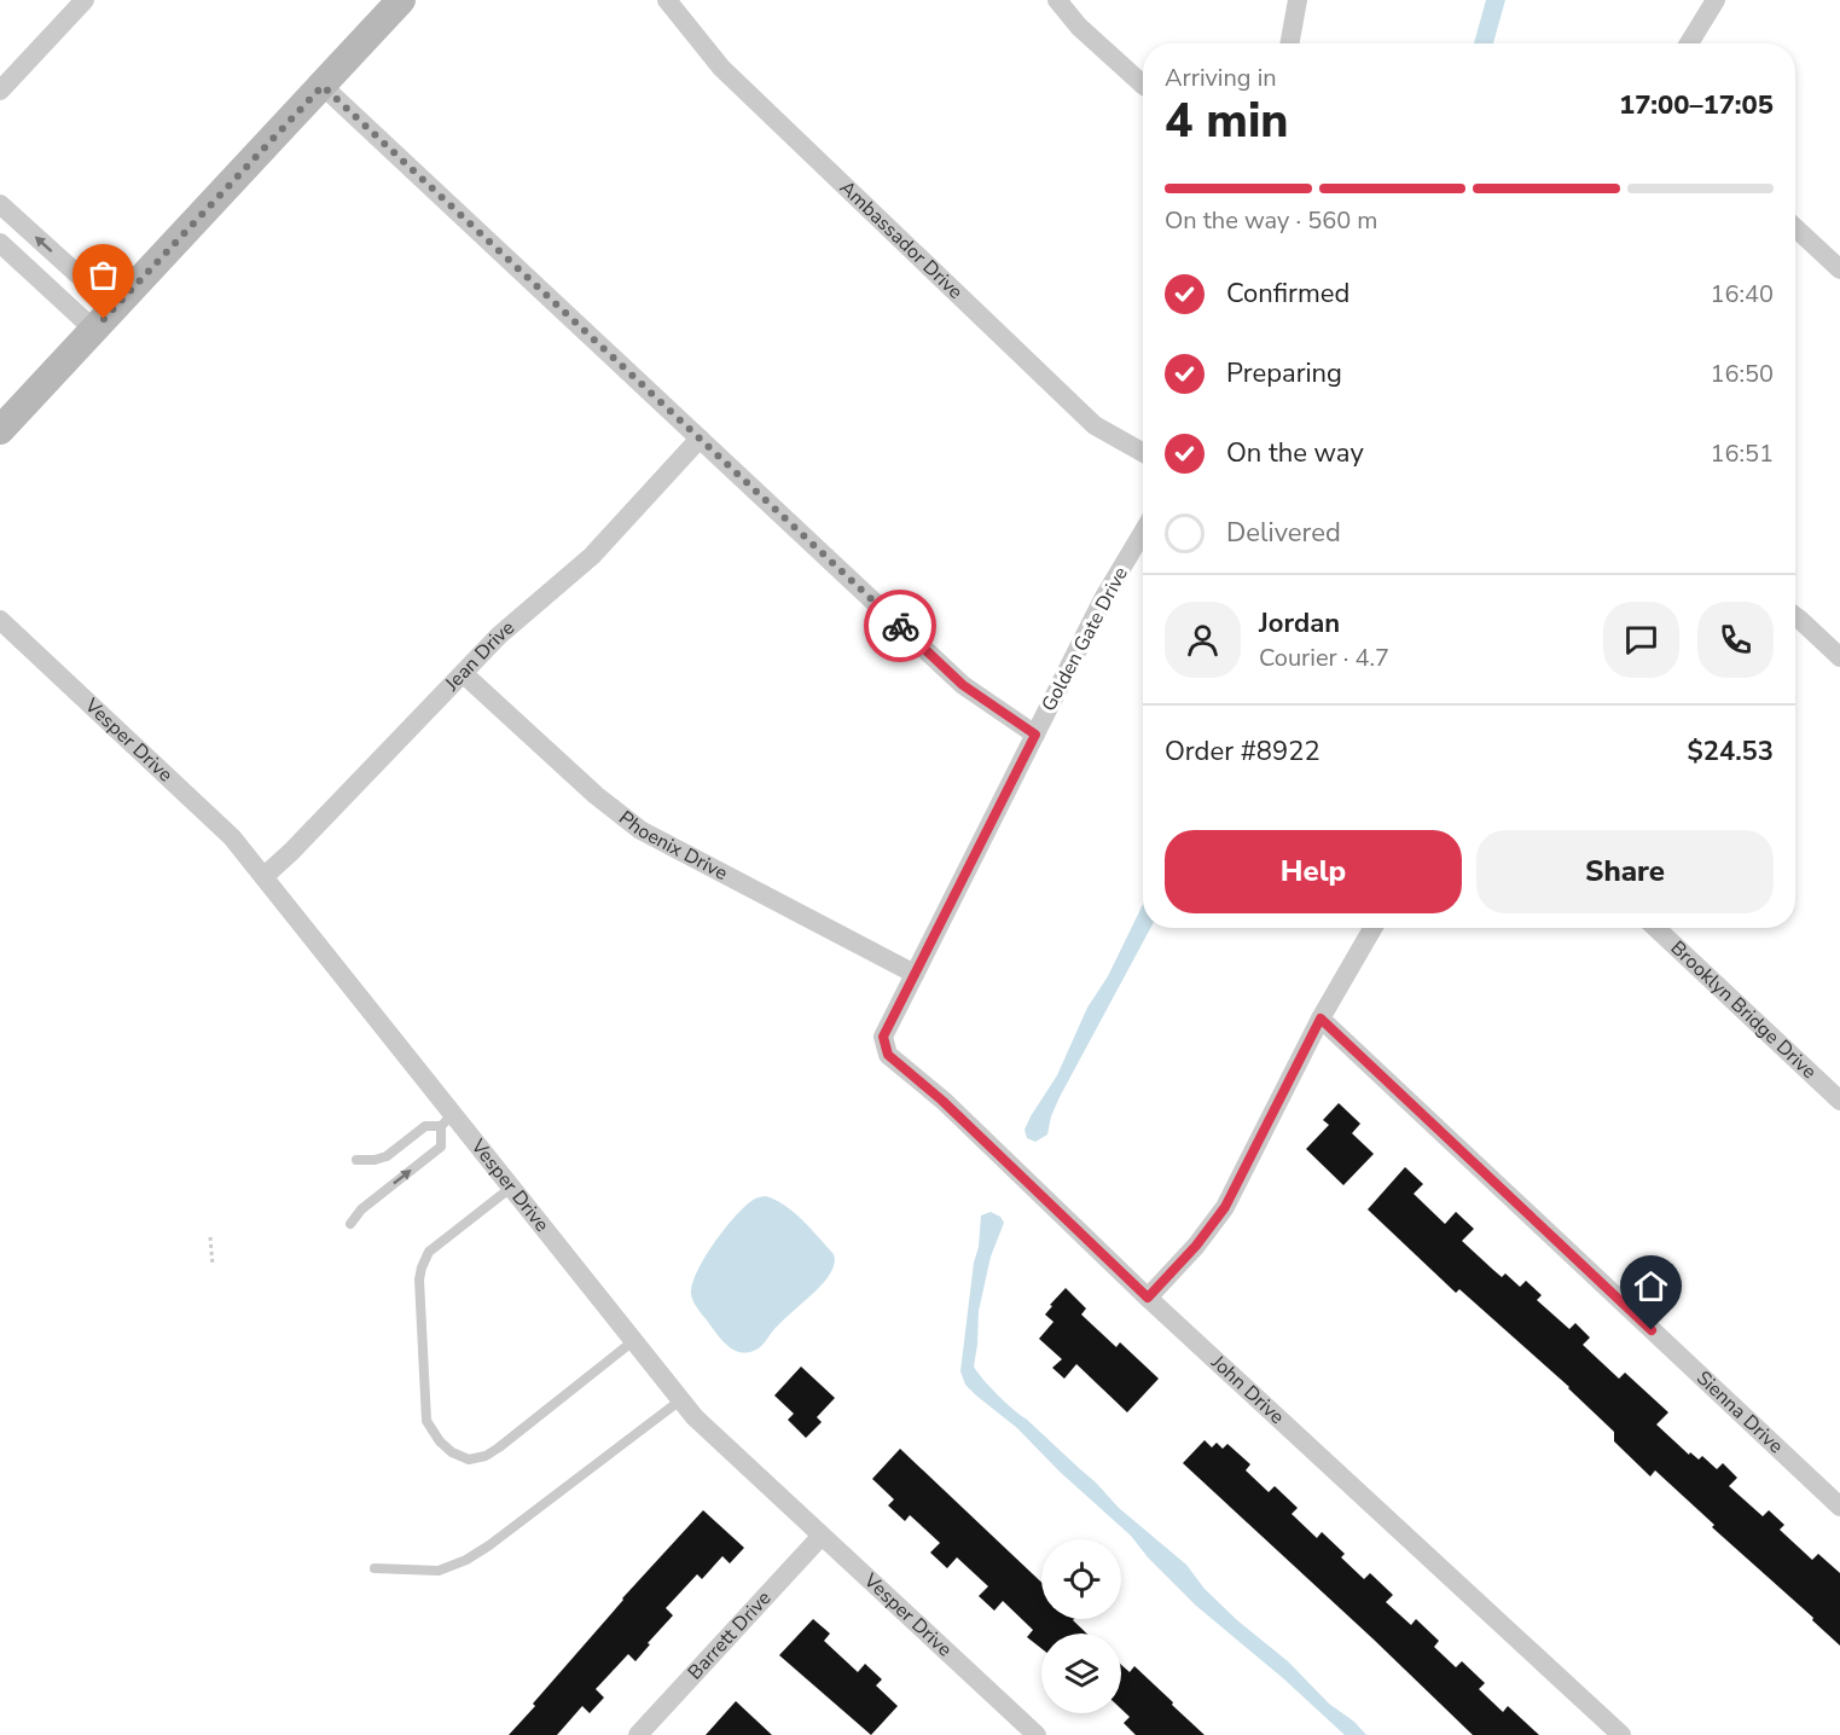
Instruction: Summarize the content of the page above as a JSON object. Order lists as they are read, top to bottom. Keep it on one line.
{"streets":{"street":["Ambassador Drive","Golden Gate Drive","Jean Drive","Vesper Drive","Phoenix Drive","Brooklyn Bridge Drive","John Drive","Sienna Drive","Barrett Drive"]},"crossings":[["Golden Gate Drive","Phoenix Drive"],["Golden Gate Drive","John Drive"],["Jean Drive","Vesper Drive"],["Jean Drive","Phoenix Drive"],["Vesper Drive","Barrett Drive"]],"page":{"heading":["4 min","Arriving in","17:00–17:05"],"panel":["Jordan","Courier · 4.7","Order #8922","$24.53"],"bar":"On the way · 560 m","list":[["Confirmed","16:40"],["Preparing","16:50"],["On the way","16:51"],"Delivered"],"buttons":["Help","Share"]}}
